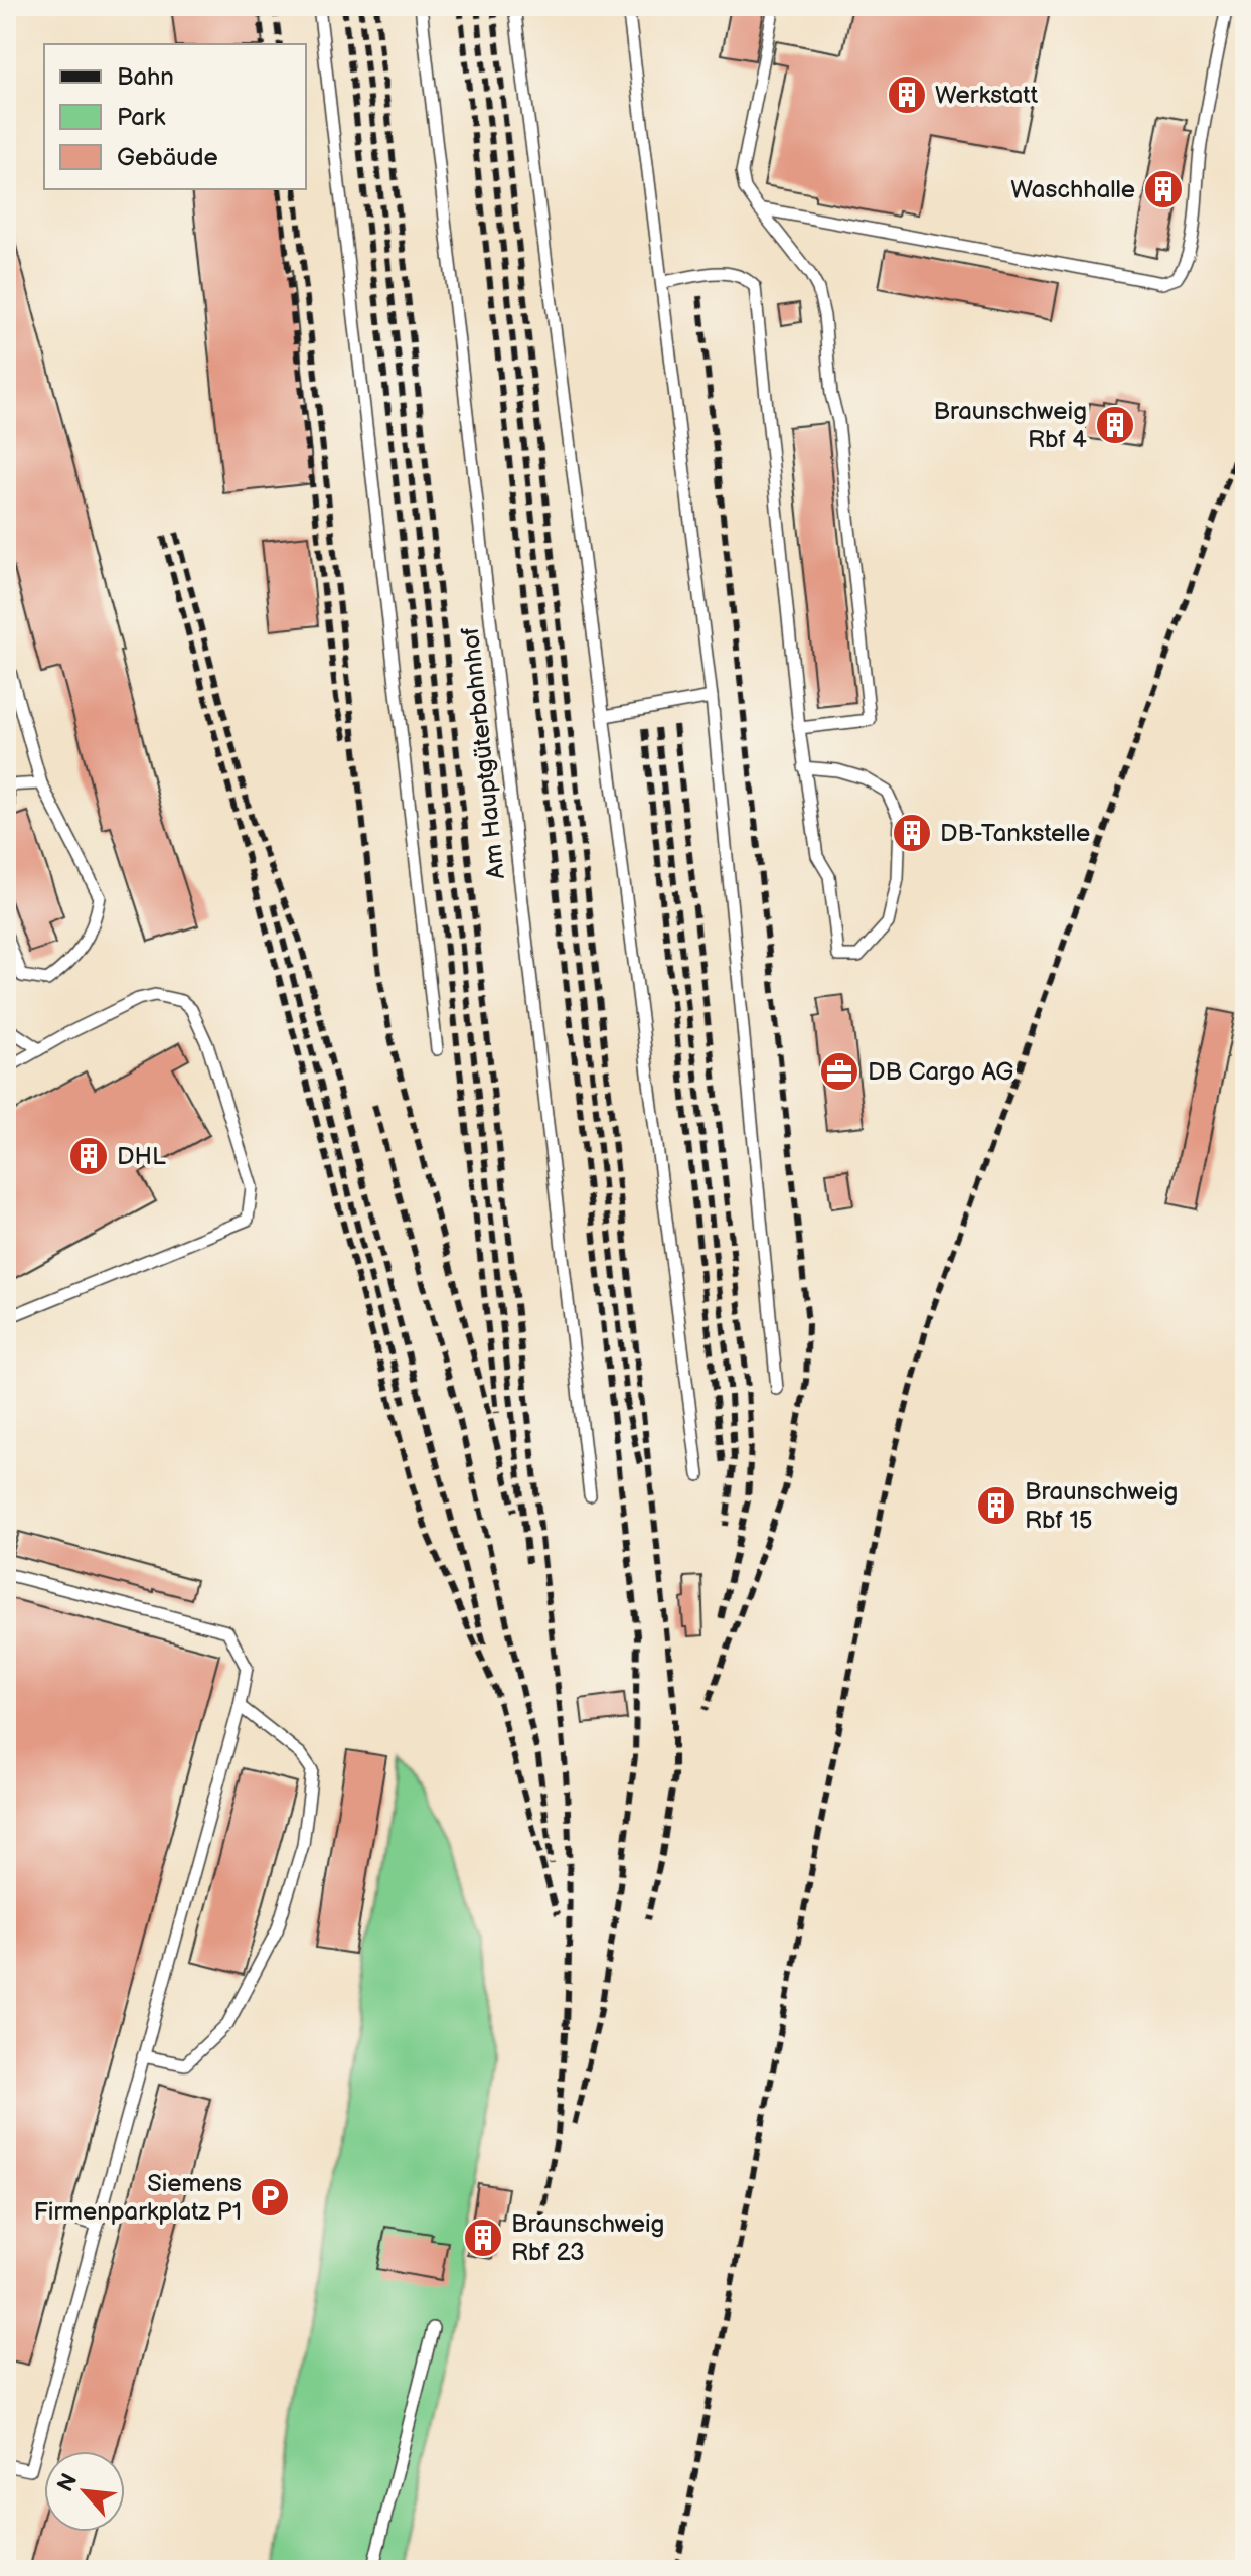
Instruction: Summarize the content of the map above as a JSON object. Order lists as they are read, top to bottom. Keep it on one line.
{"streets":{"lane":["Am Hauptgüterbahnhof"]},"places":{"building":["Werkstatt","Waschhalle","Braunschweig Rbf 4","DB-Tankstelle","DHL","Braunschweig Rbf 15","Braunschweig Rbf 23"],"office":["DB Cargo AG"],"parking":["Siemens Firmenparkplatz P1"]},"legend":["Bahn","Park","Gebäude"],"north":"top left"}
